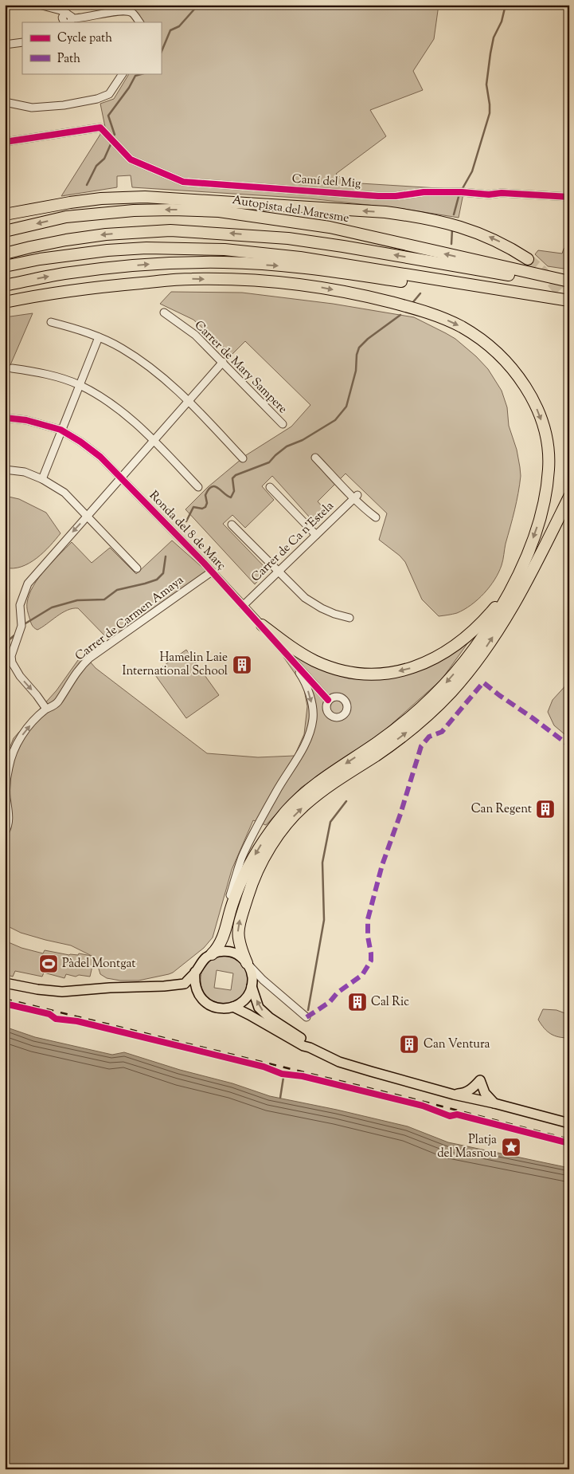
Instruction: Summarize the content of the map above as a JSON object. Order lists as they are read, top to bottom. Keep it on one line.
{"streets":{"highway":["Autopista del Maresme"],"street":["Camí del Mig","Carrer de Mary Sampere","Ronda del 8 de Març","Carrer de Ca n'Estela","Carrer de Carmen Amaya"]},"crossings":[["Ronda del 8 de Març","Carrer de Ca n'Estela"],["Ronda del 8 de Març","Carrer de Carmen Amaya"]],"one_way":["Carrer de Carmen Amaya"],"places":{"building":["Hamelin Laie International School","Can Regent","Cal Ric","Can Ventura"],"sports":["Pàdel Montgat"],"place":["Platja del Masnou"]},"legend":["Cycle path","Path"]}
